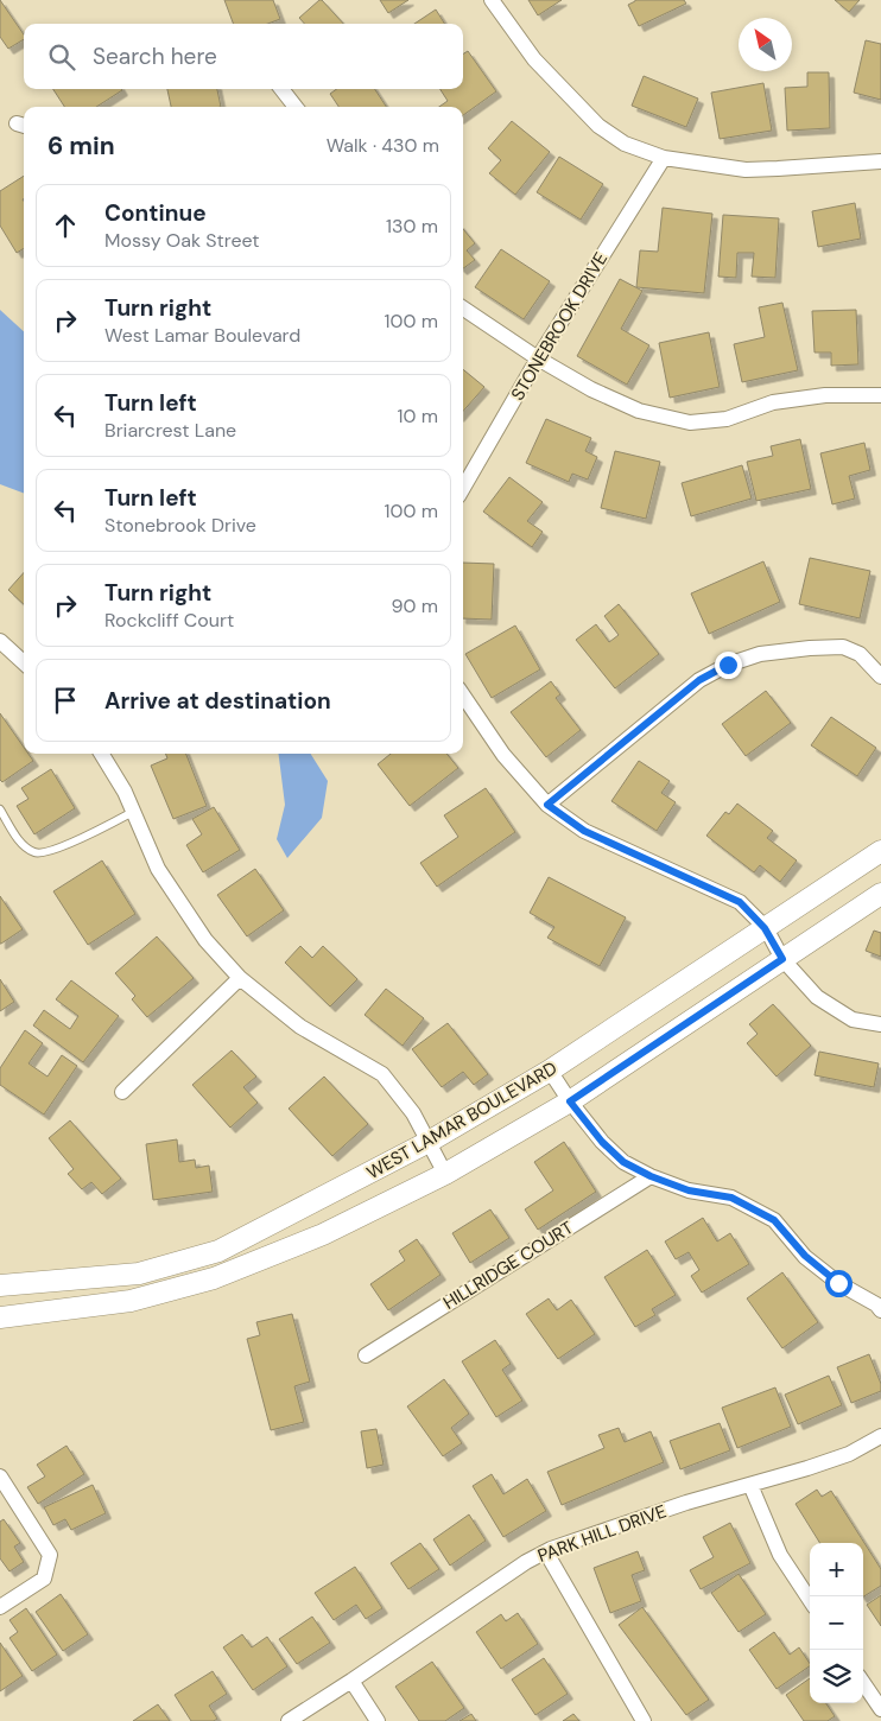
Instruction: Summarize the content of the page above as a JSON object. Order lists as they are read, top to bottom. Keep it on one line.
{"streets":{"main road":["WEST LAMAR BOULEVARD"],"street":["STONEBROOK DRIVE","HILLRIDGE COURT","PARK HILL DRIVE"]},"north":"top left","page":{"search":"Search here","heading":["6 min","Walk · 430 m"],"list":[["Continue","Mossy Oak Street","130 m"],["Turn right","West Lamar Boulevard","100 m"],["Turn left","Briarcrest Lane","10 m"],["Turn left","Stonebrook Drive","100 m"],["Turn right","Rockcliff Court","90 m"],"Arrive at destination"],"map_buttons":["+","−"]}}
